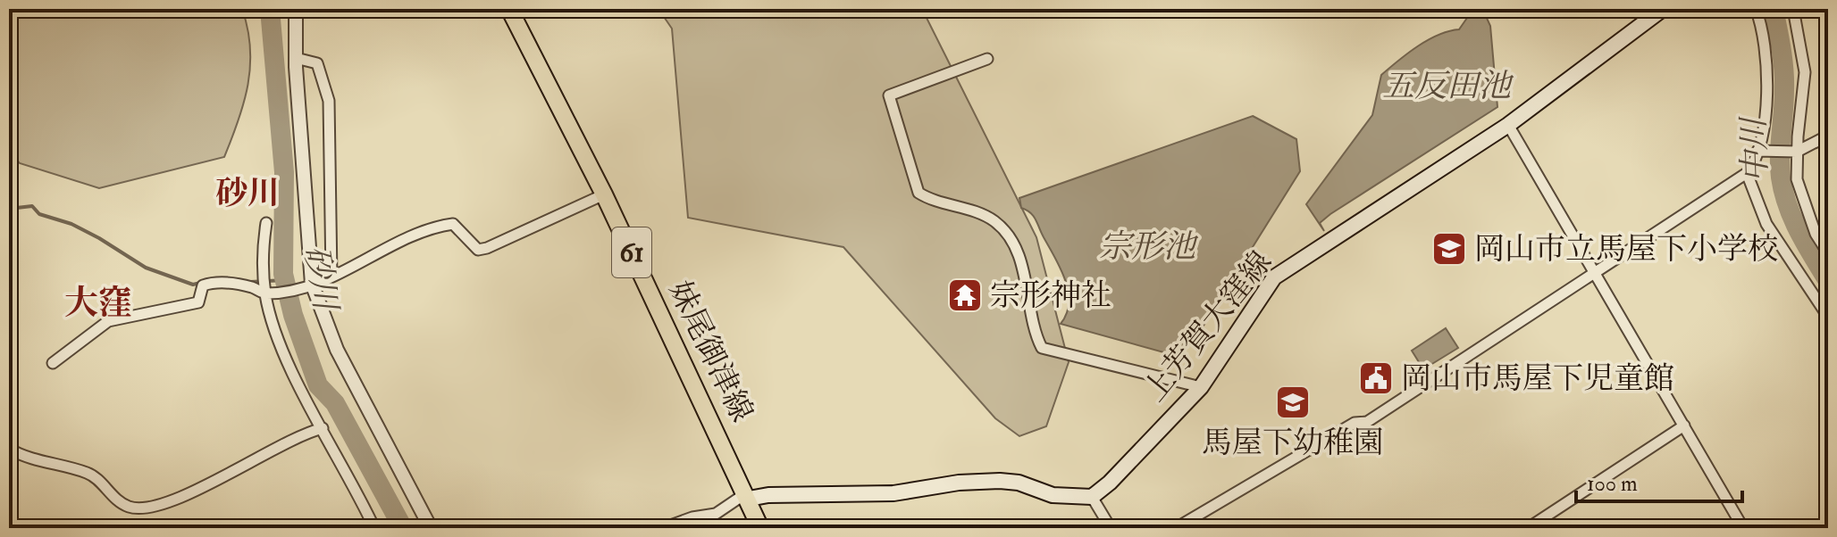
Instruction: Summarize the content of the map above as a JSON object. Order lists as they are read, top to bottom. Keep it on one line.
{"streets":{"main road":["61","上芳賀大窪線","妹尾御津線"]},"districts":["砂川","大窪"],"water":["五反田池","中川","宗形池","砂川"],"places":{"school or university":["岡山市立馬屋下小学校","馬屋下幼稚園"],"temple":["宗形神社"],"public building":["岡山市馬屋下児童館"]},"scale_bar":"100 m"}
